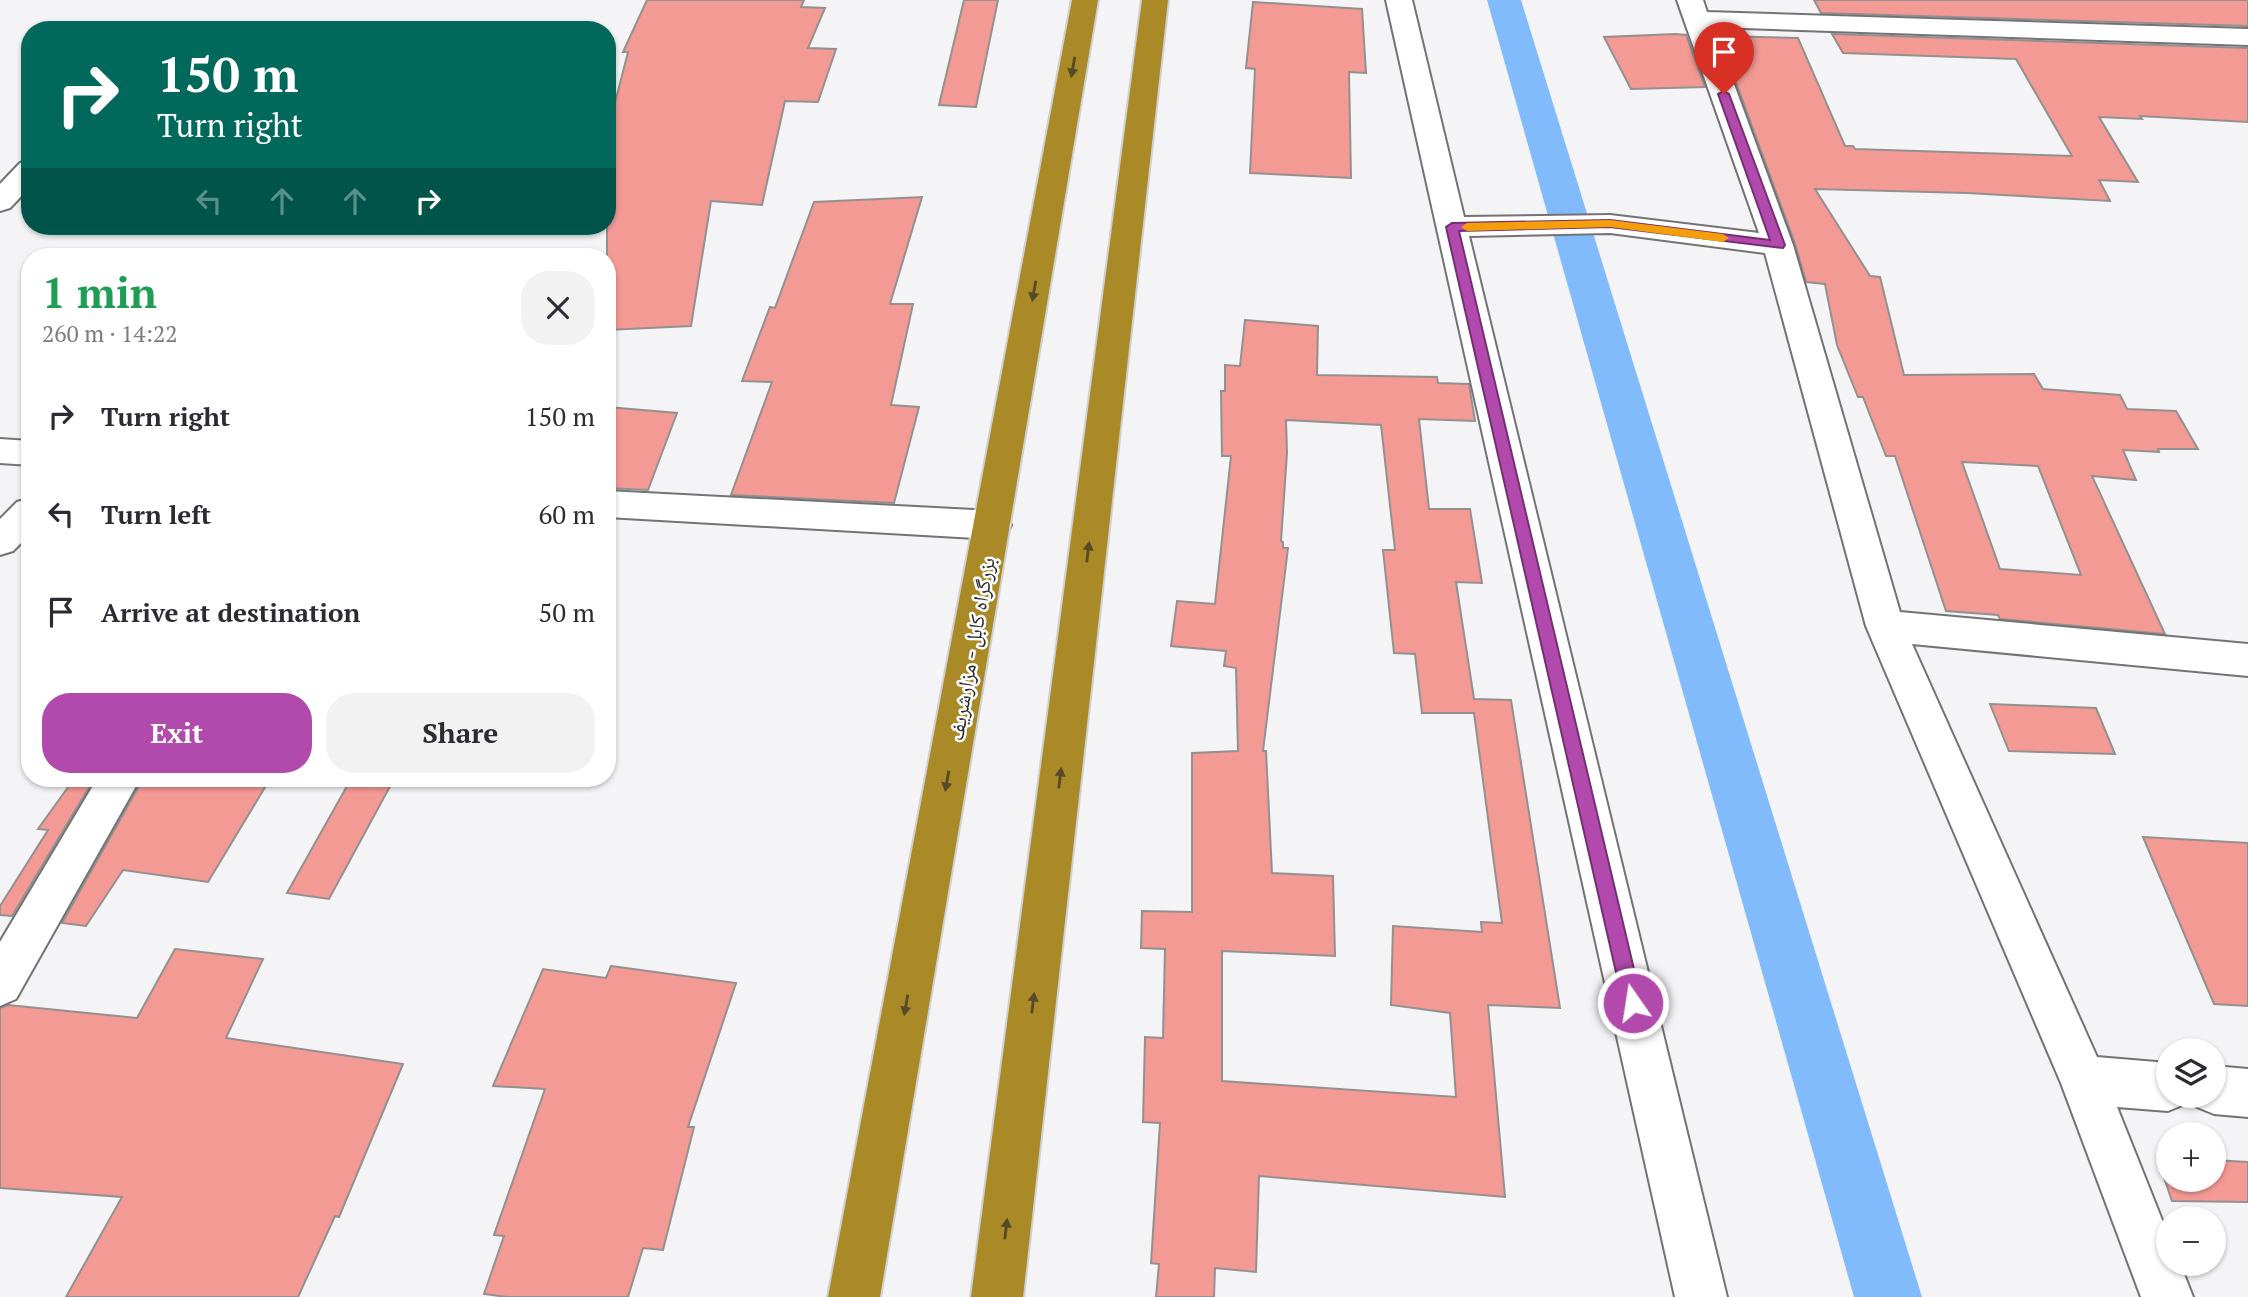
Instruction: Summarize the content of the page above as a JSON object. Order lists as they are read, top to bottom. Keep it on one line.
{"streets":{"highway":["بزرگراه کابل - مزارشریف"]},"page":{"turn":["150 m","Turn right"],"heading":["1 min","260 m · 14:22"],"list":[{"name":"Turn right","value":"150 m"},{"name":"Turn left","value":"60 m"},{"name":"Arrive at destination","value":"50 m"}],"buttons":["Exit","Share"],"map_buttons":["+","−"]}}
